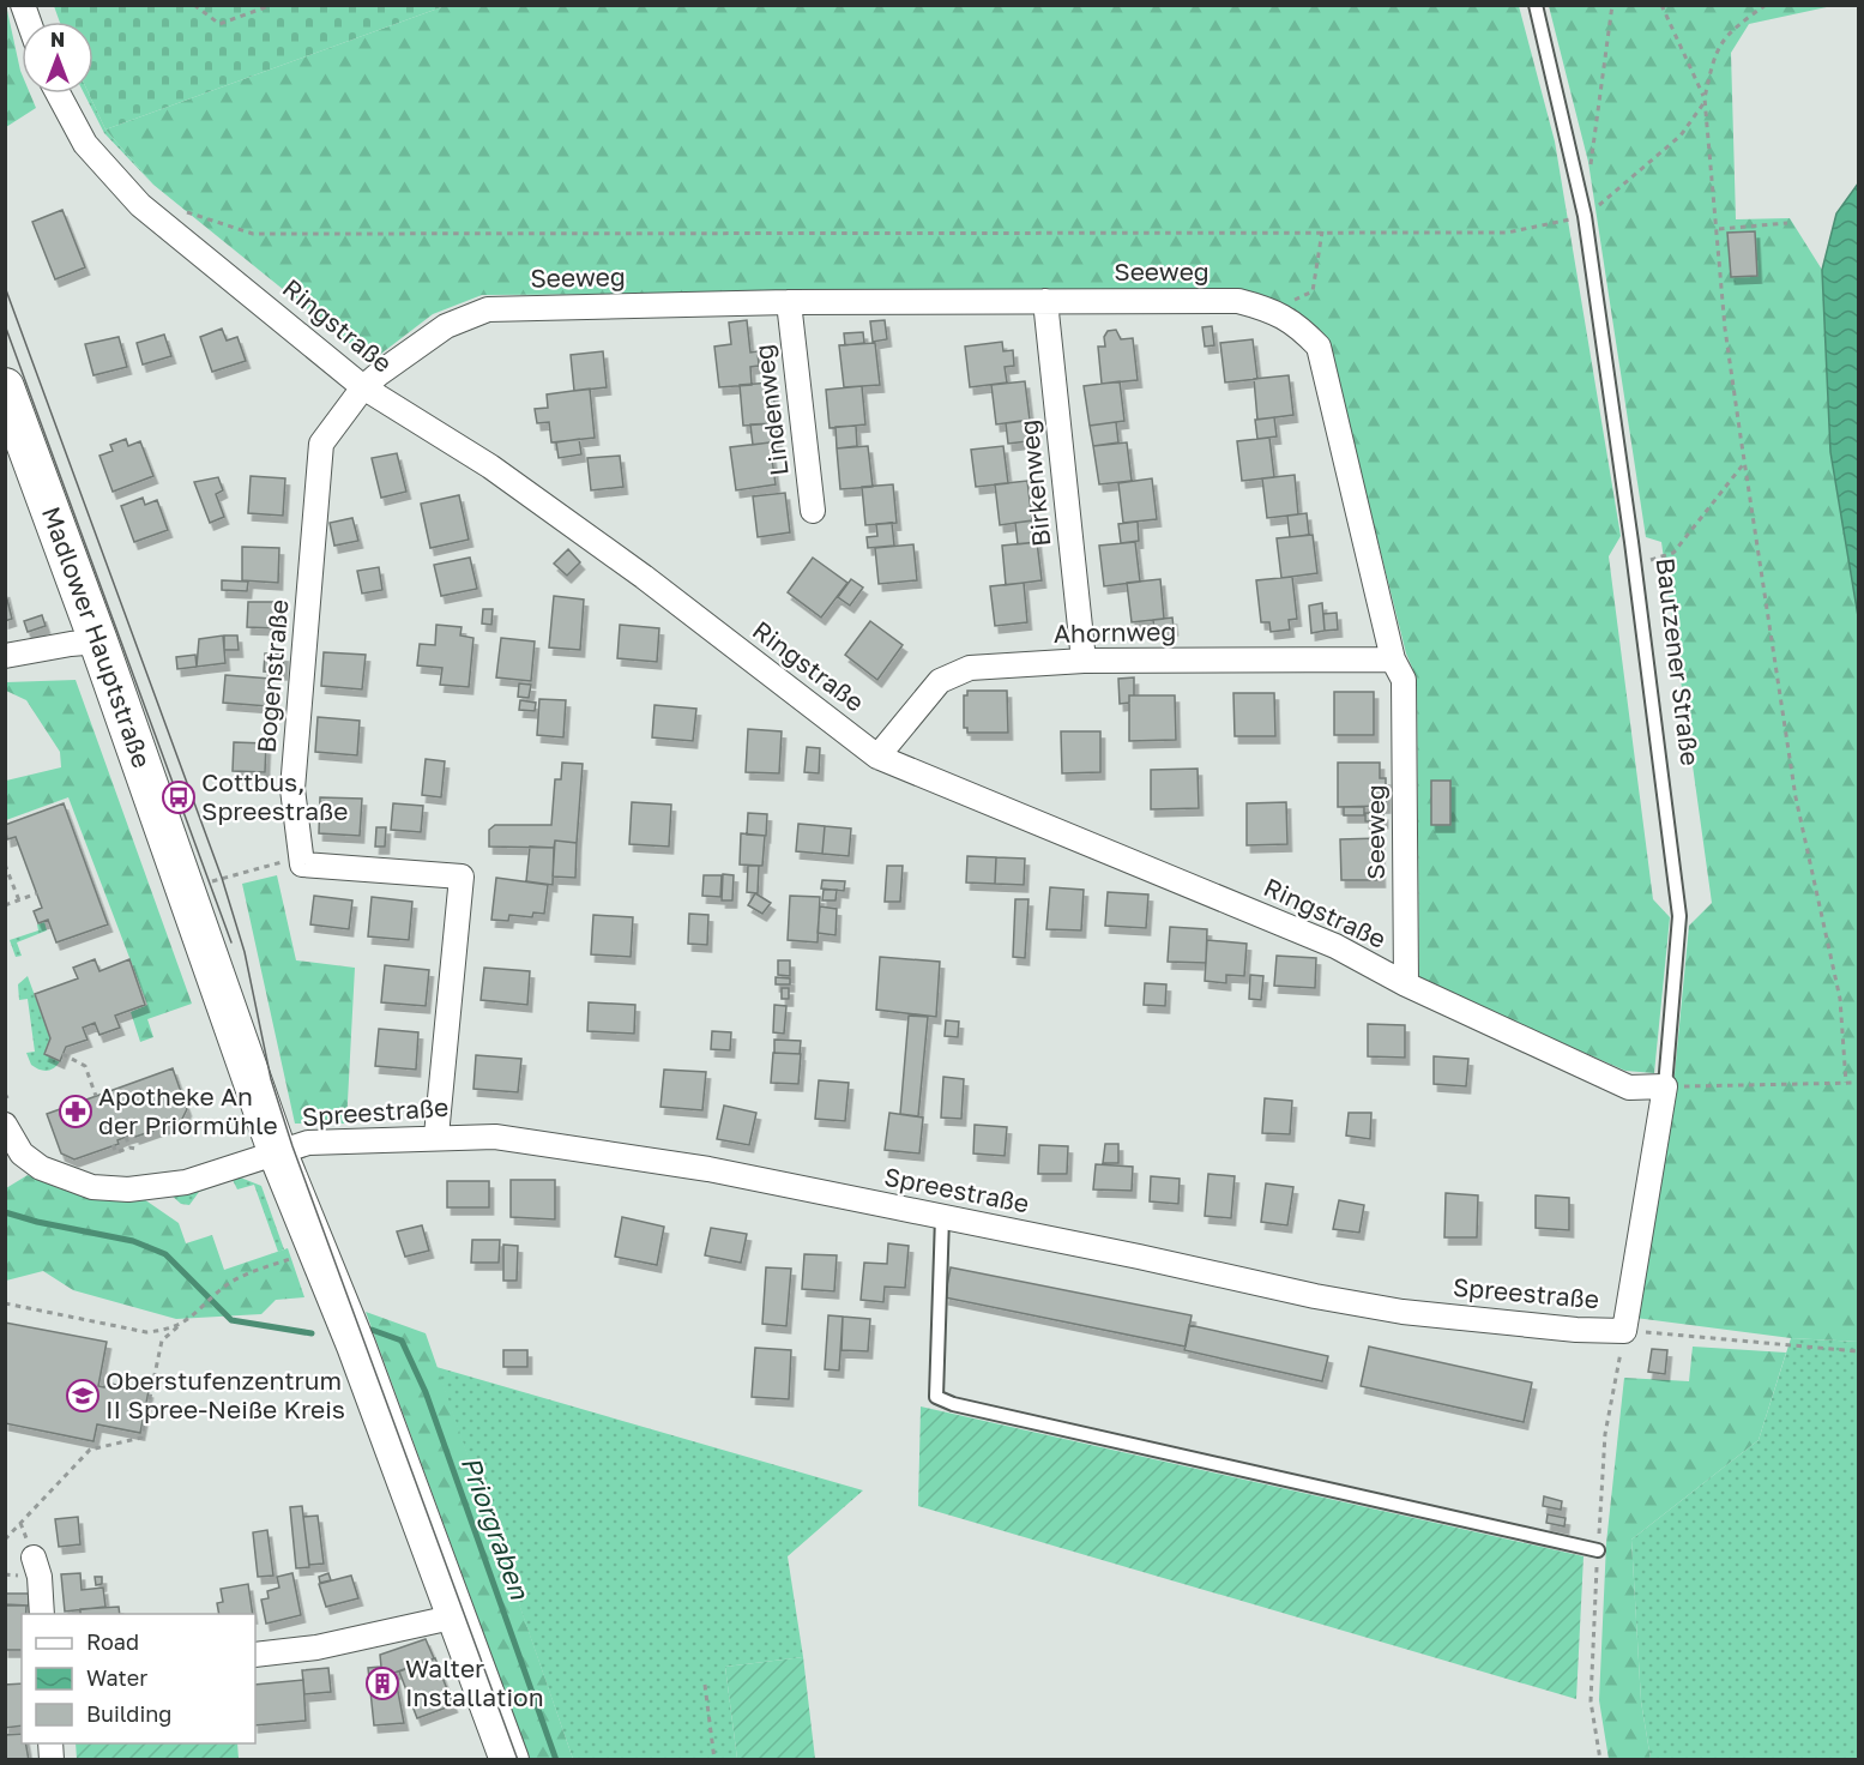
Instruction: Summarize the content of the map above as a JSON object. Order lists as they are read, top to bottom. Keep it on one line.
{"streets":{"main road":["Madlower Hauptstraße"],"street":["Seeweg","Ringstraße","Lindenweg","Birkenweg","Ahornweg","Bautzener Straße","Bogenstraße","Spreestraße"]},"crossings":[["Seeweg","Ringstraße"],["Seeweg","Lindenweg"],["Seeweg","Birkenweg"],["Seeweg","Ahornweg"],["Seeweg","Bogenstraße"],["Ringstraße","Ahornweg"],["Ringstraße","Bautzener Straße"],["Ringstraße","Bogenstraße"],["Birkenweg","Ahornweg"],["Madlower Hauptstraße","Spreestraße"],["Bautzener Straße","Spreestraße"]],"water":["Priorgraben"],"places":{"bus stop":["Cottbus, Spreestraße"],"pharmacy":["Apotheke An der Priormühle"],"school or university":["Oberstufenzentrum II Spree-Neiße Kreis"],"building":["Walter Installation"]},"legend":["Road","Water","Building"],"north":"top"}
